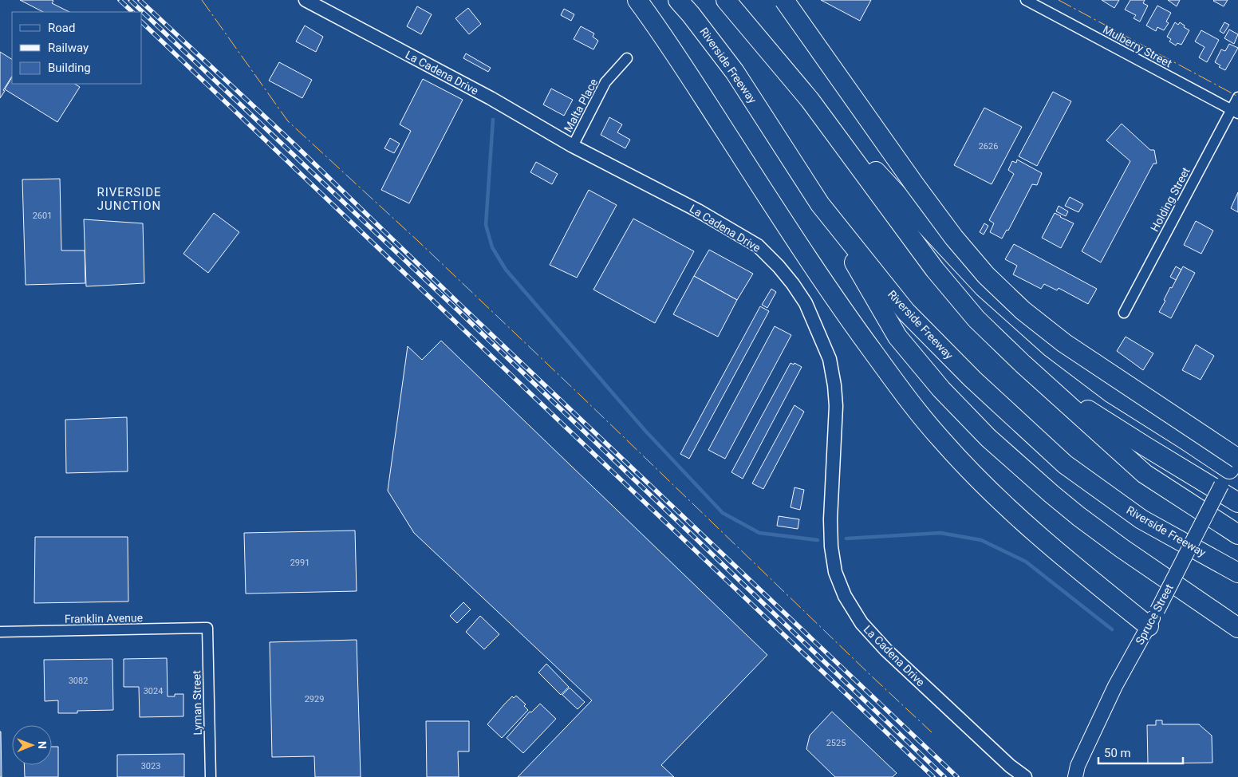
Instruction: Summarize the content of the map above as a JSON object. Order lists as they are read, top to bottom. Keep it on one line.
{"streets":{"highway":["Riverside Freeway"],"main road":["Spruce Street"],"street":["Mulberry Street","La Cadena Drive","Malta Place","Holding Street","Franklin Avenue","Lyman Street"]},"crossings":[["Mulberry Street","Holding Street"],["La Cadena Drive","Malta Place"],["Franklin Avenue","Lyman Street"]],"districts":["RIVERSIDE JUNCTION"],"house_numbers":["2626","2601","2991","3082","3024","2929","2525","3023"],"legend":["Road","Railway","Building"],"scale_bar":"50 m","north":"right"}
